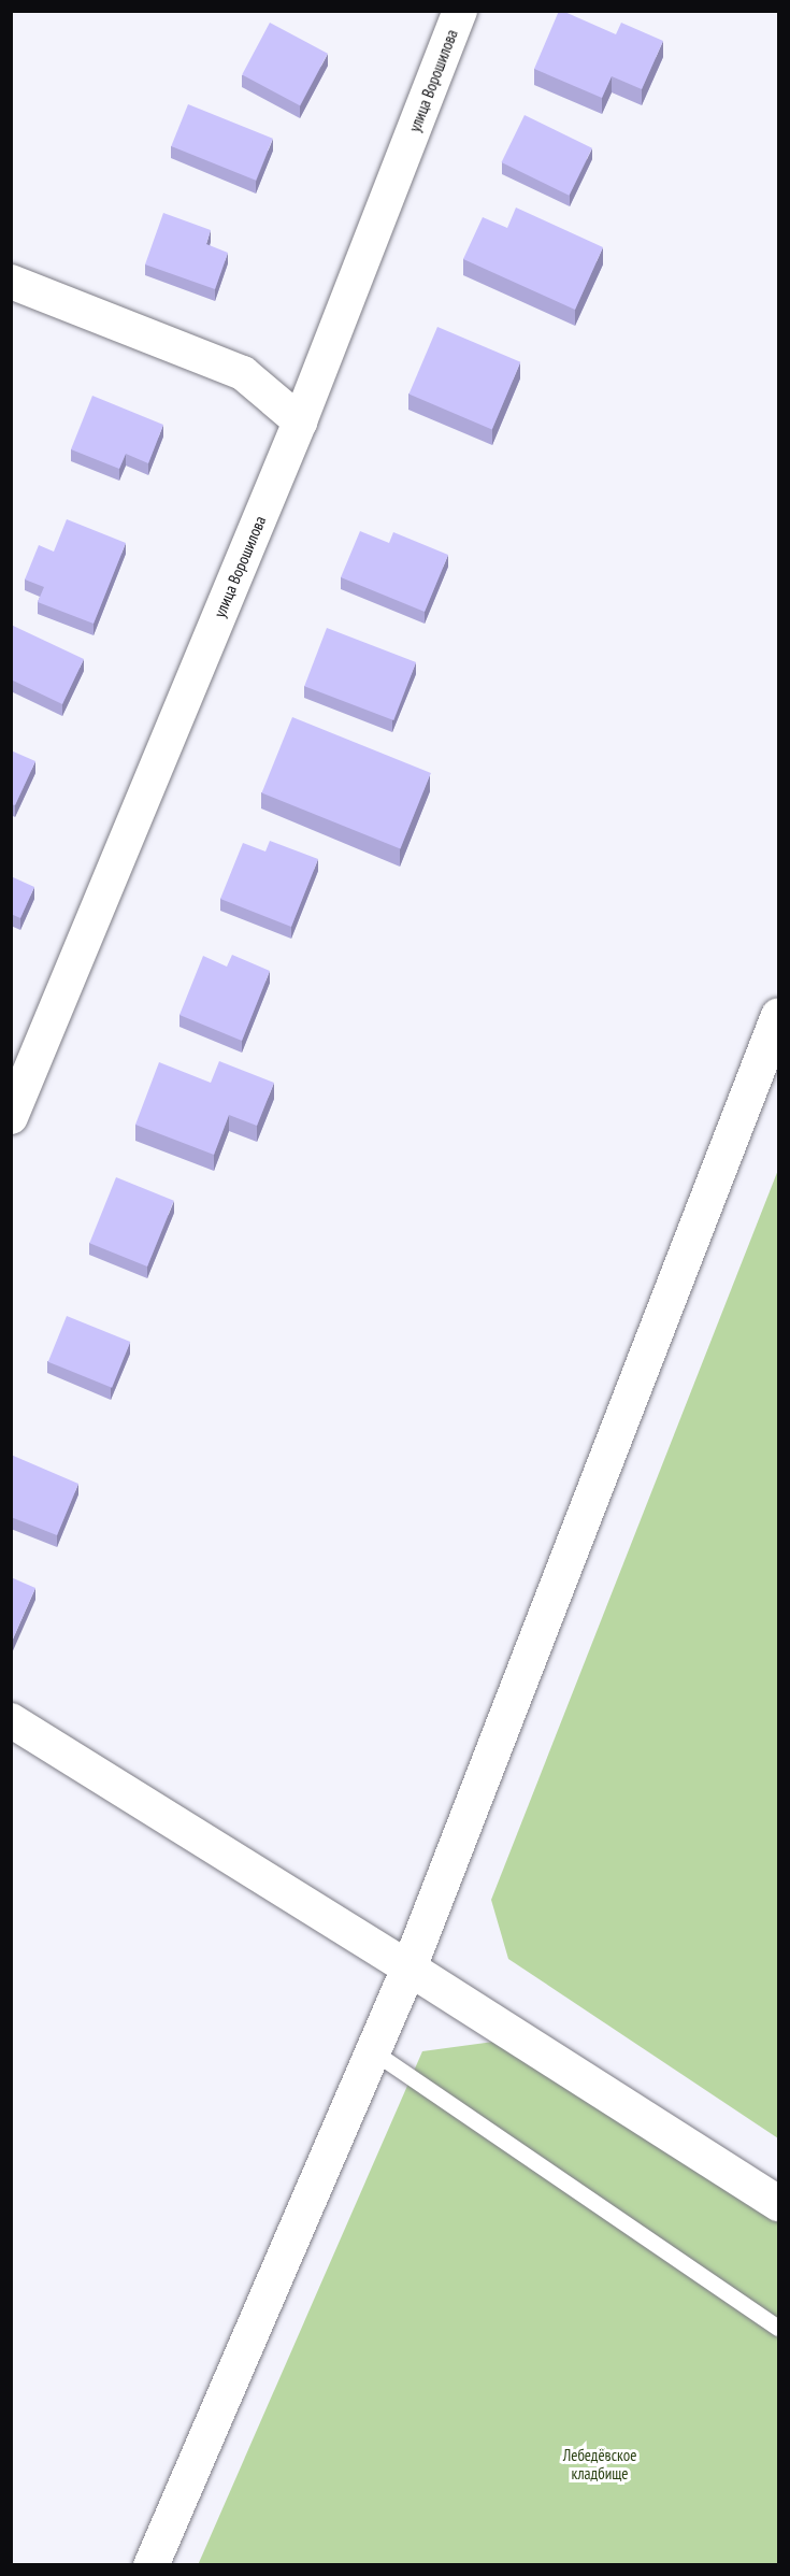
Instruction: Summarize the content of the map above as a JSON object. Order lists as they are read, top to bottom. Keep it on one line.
{"streets":{"street":["улица Ворошилова"]},"parks":["Лебедёвское кладбище"]}
